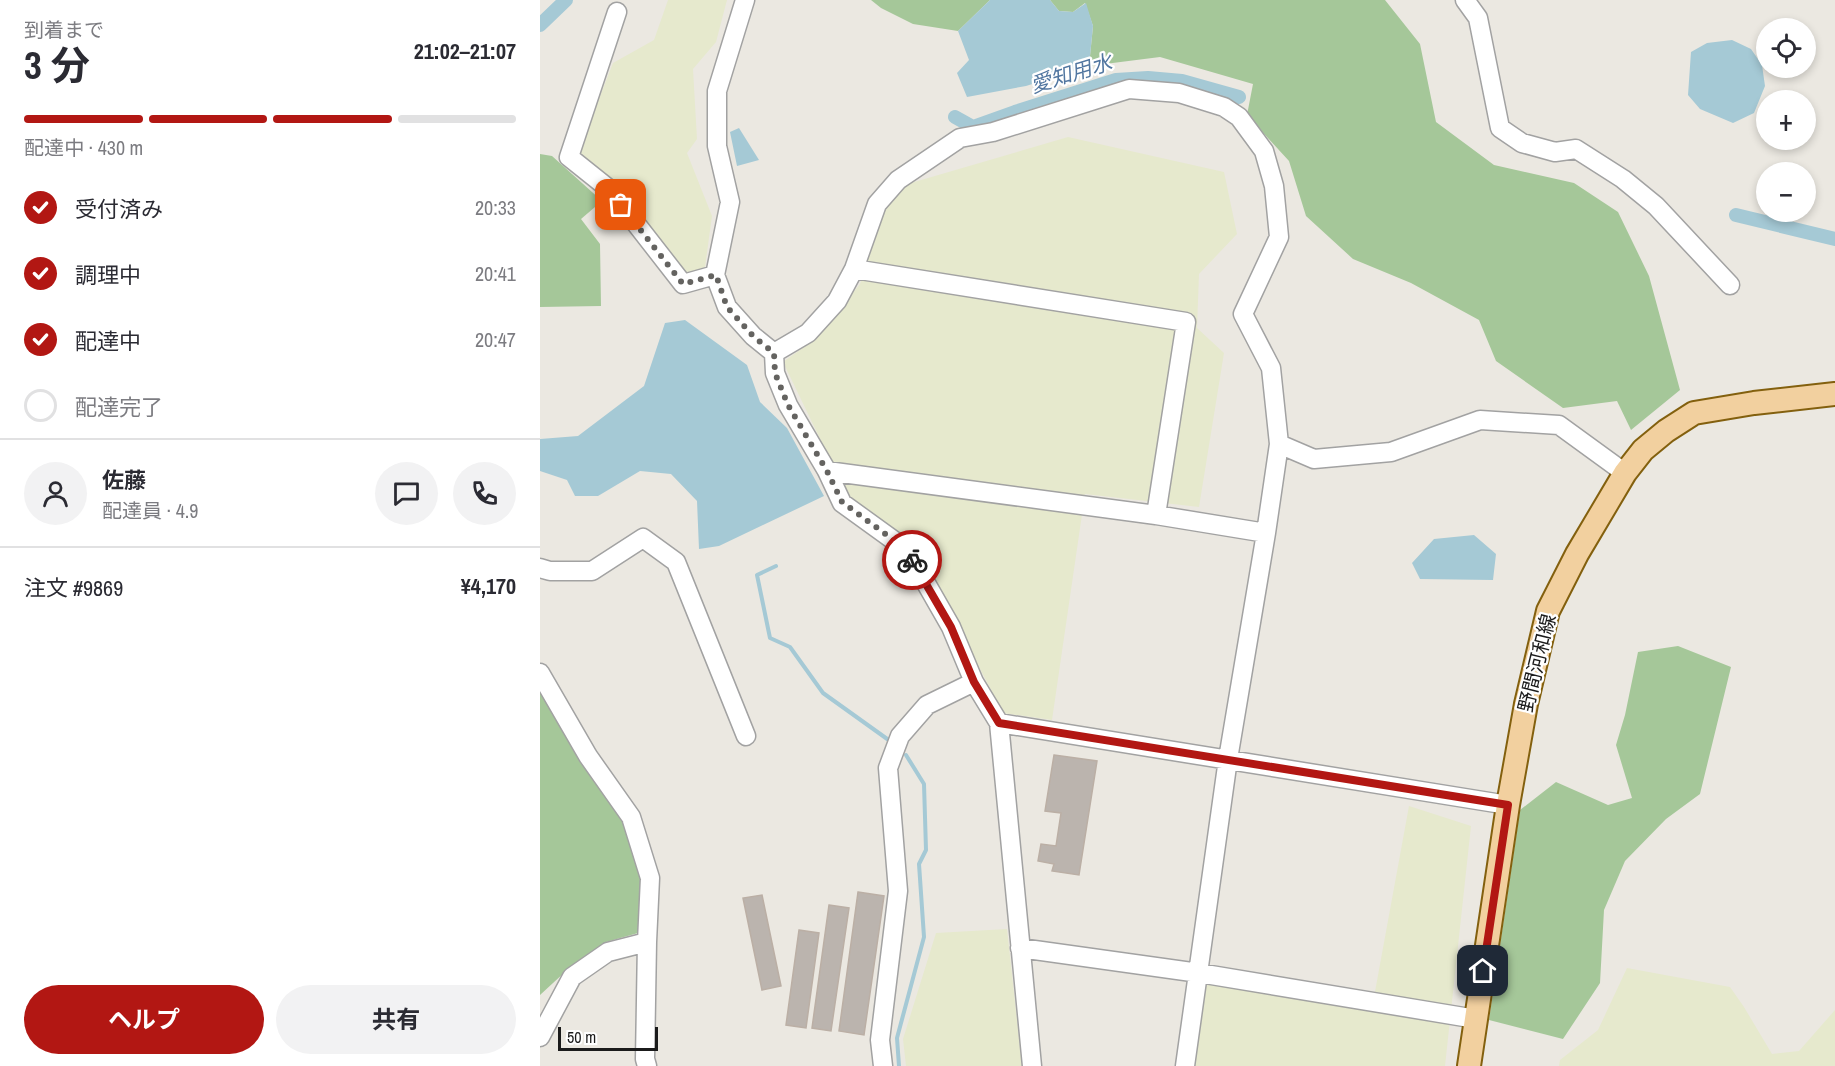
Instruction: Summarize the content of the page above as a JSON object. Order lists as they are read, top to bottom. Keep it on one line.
{"streets":{"main road":["野間河和線"]},"water":["愛知用水"],"scale_bar":"50 m","page":{"heading":["3 分","到着まで","21:02–21:07"],"panel":["佐藤","配達員 · 4.9","注文 #9869","¥4,170"],"map_buttons":["+","−"],"bar":"配達中 · 430 m","list":[["受付済み","20:33"],["調理中","20:41"],["配達中","20:47"],"配達完了"],"buttons":["ヘルプ","共有"],"scale":"50 m"}}
